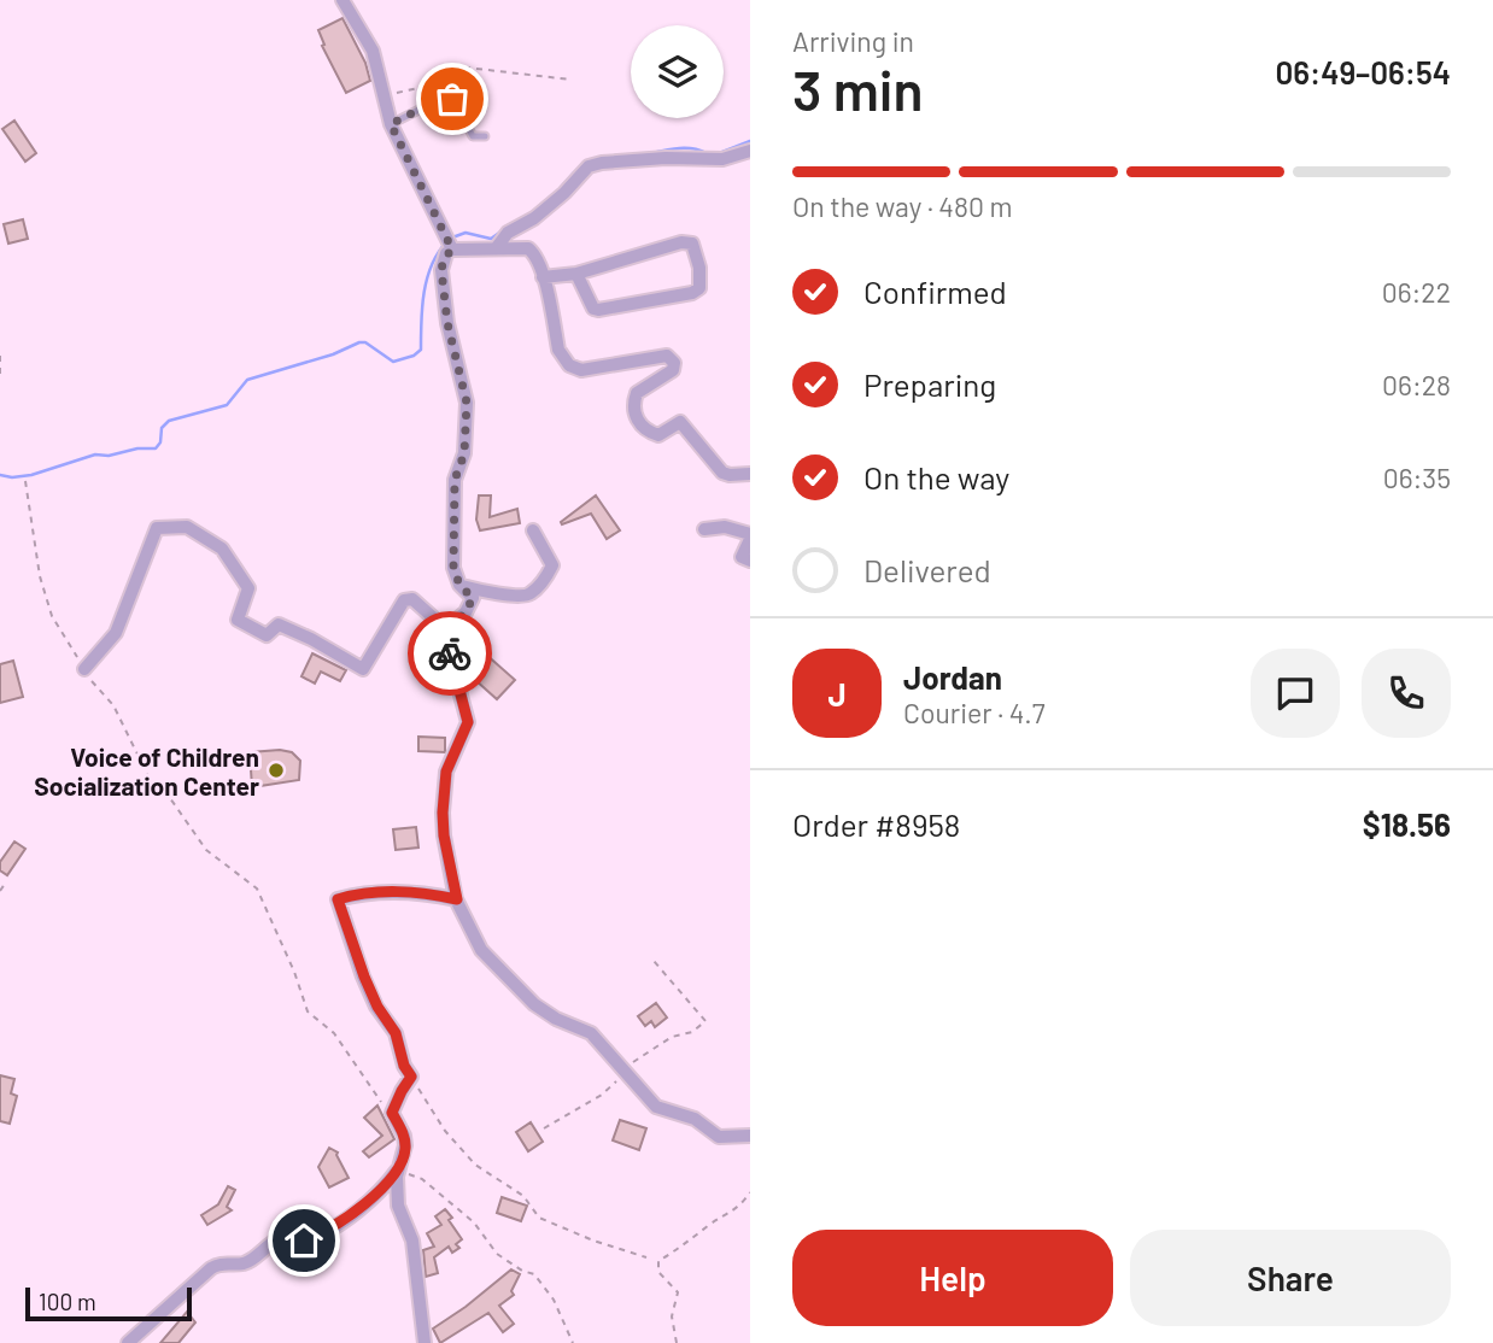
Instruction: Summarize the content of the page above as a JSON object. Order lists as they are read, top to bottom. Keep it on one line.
{"places":["Voice of Children Socialization Center"],"scale_bar":"100 m","page":{"heading":["3 min","Arriving in","06:49–06:54"],"panel":["Jordan","Courier · 4.7","Order #8958","$18.56"],"bar":"On the way · 480 m","list":[["Confirmed","06:22"],["Preparing","06:28"],["On the way","06:35"],"Delivered"],"round":"J","buttons":["Help","Share"],"scale":"100 m"}}
